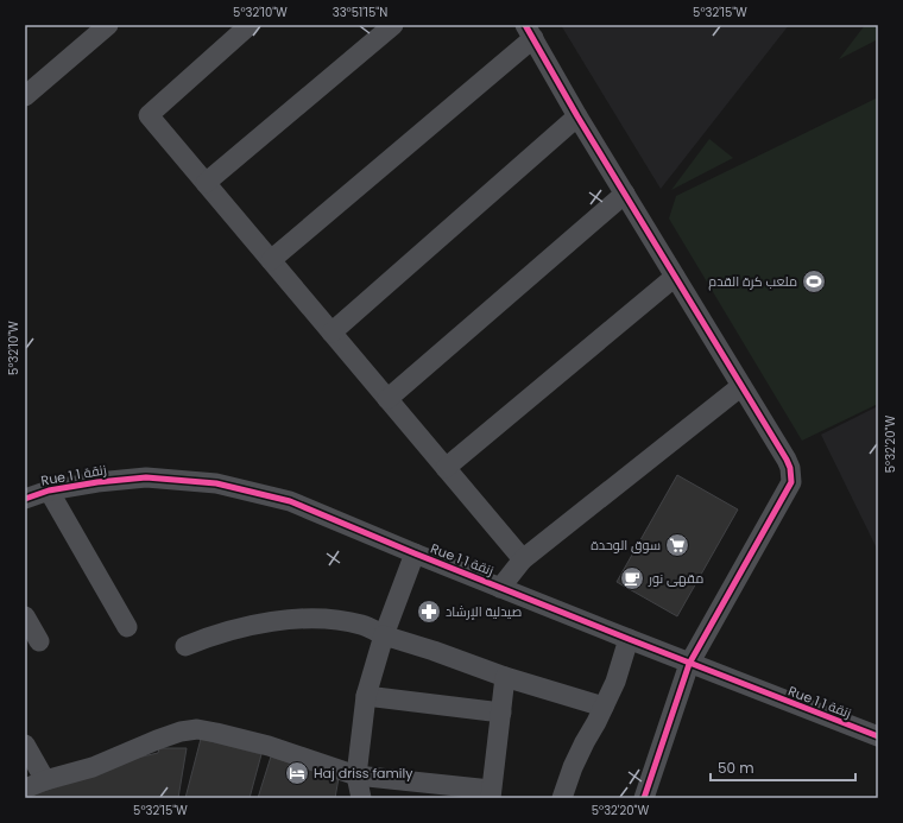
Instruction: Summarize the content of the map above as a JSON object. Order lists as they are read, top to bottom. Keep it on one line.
{"streets":{"street":["Rue 1 زنقة 1"]},"places":{"sports":["ملعب كرة القدم"],"supermarket":["سوق الوحدة"],"cafe":["مقهى نور"],"pharmacy":["صيدلية الإرشاد"],"hotel":["Haj driss family"]},"scale_bar":"50 m","coordinates":["5°32'10\"W","33°51'15\"N","5°32'15\"W","5°32'20\"W"]}
